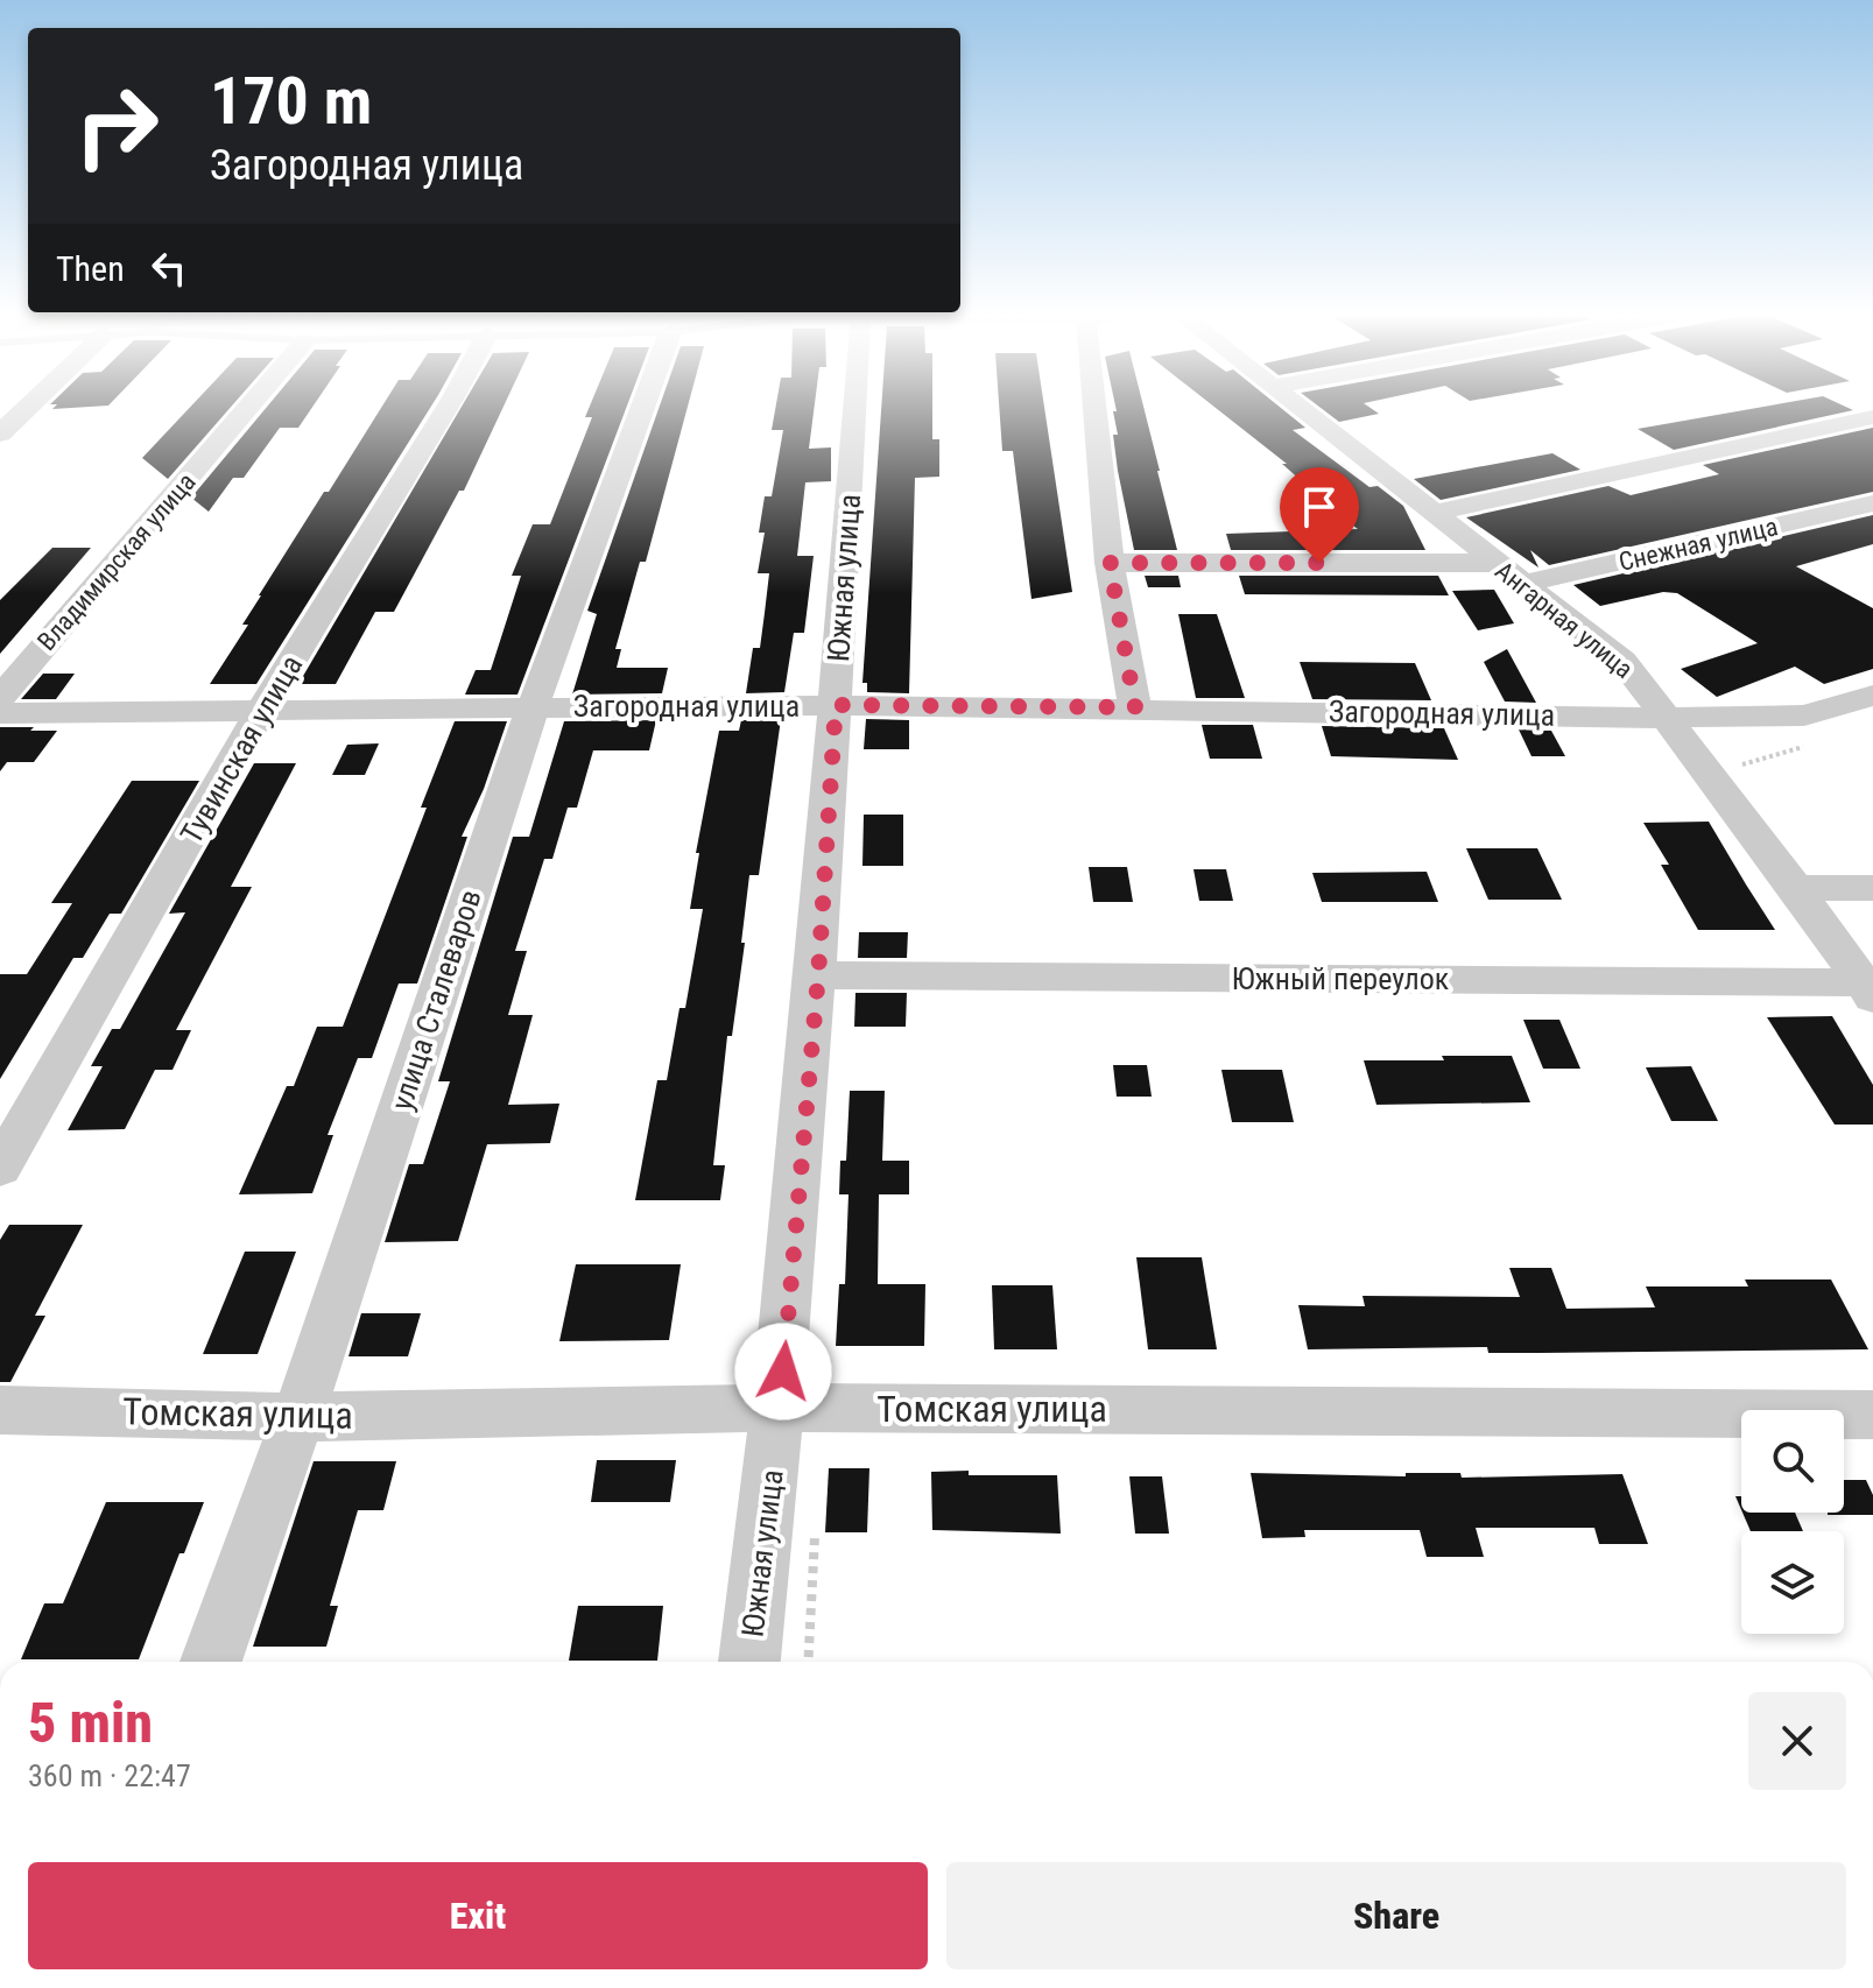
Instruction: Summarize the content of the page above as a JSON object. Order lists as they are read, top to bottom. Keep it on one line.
{"streets":{"street":["Снежная улица","Владимирская улица","Южная улица","Ангарная улица","Загородная улица","Тувинская улица","Южный переулок","улица Сталеваров","Томская улица"]},"crossings":[["Снежная улица","Ангарная улица"],["Южная улица","Загородная улица"],["Южная улица","Южный переулок"],["Южная улица","Томская улица"],["Ангарная улица","Загородная улица"],["Ангарная улица","Южный переулок"],["Загородная улица","Тувинская улица"],["Загородная улица","улица Сталеваров"],["улица Сталеваров","Томская улица"]],"page":{"turn":["170 m","Загородная улица"],"then":"Then","heading":["5 min","360 m · 22:47"],"buttons":["Exit","Share"]}}
